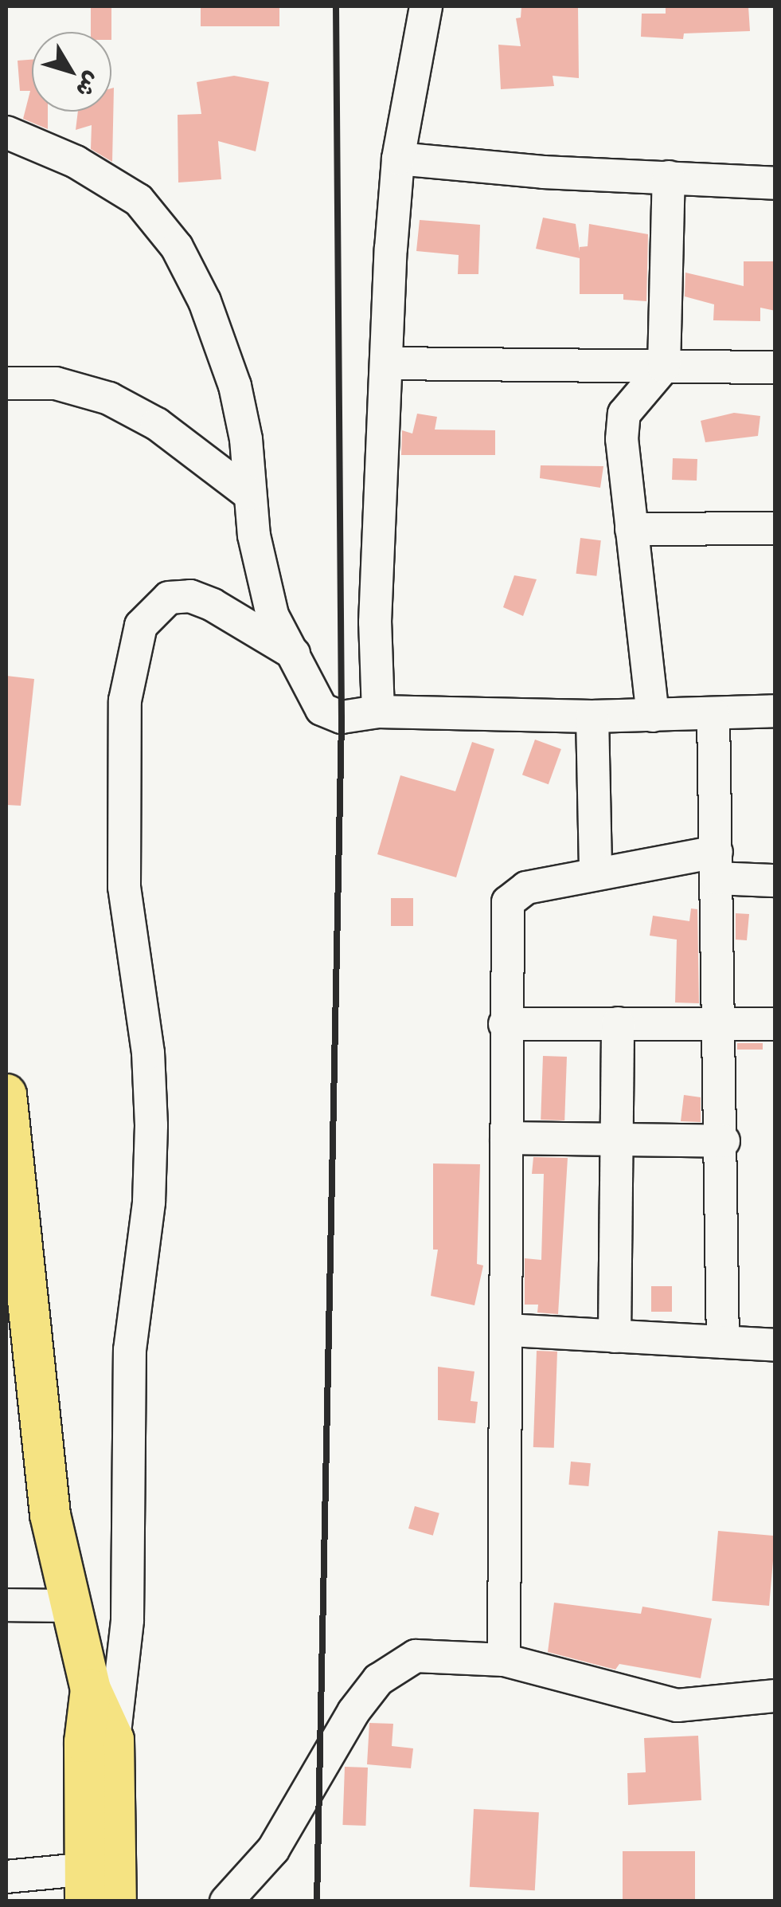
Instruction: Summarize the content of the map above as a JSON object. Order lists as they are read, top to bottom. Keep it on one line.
{"north":"bottom right"}
